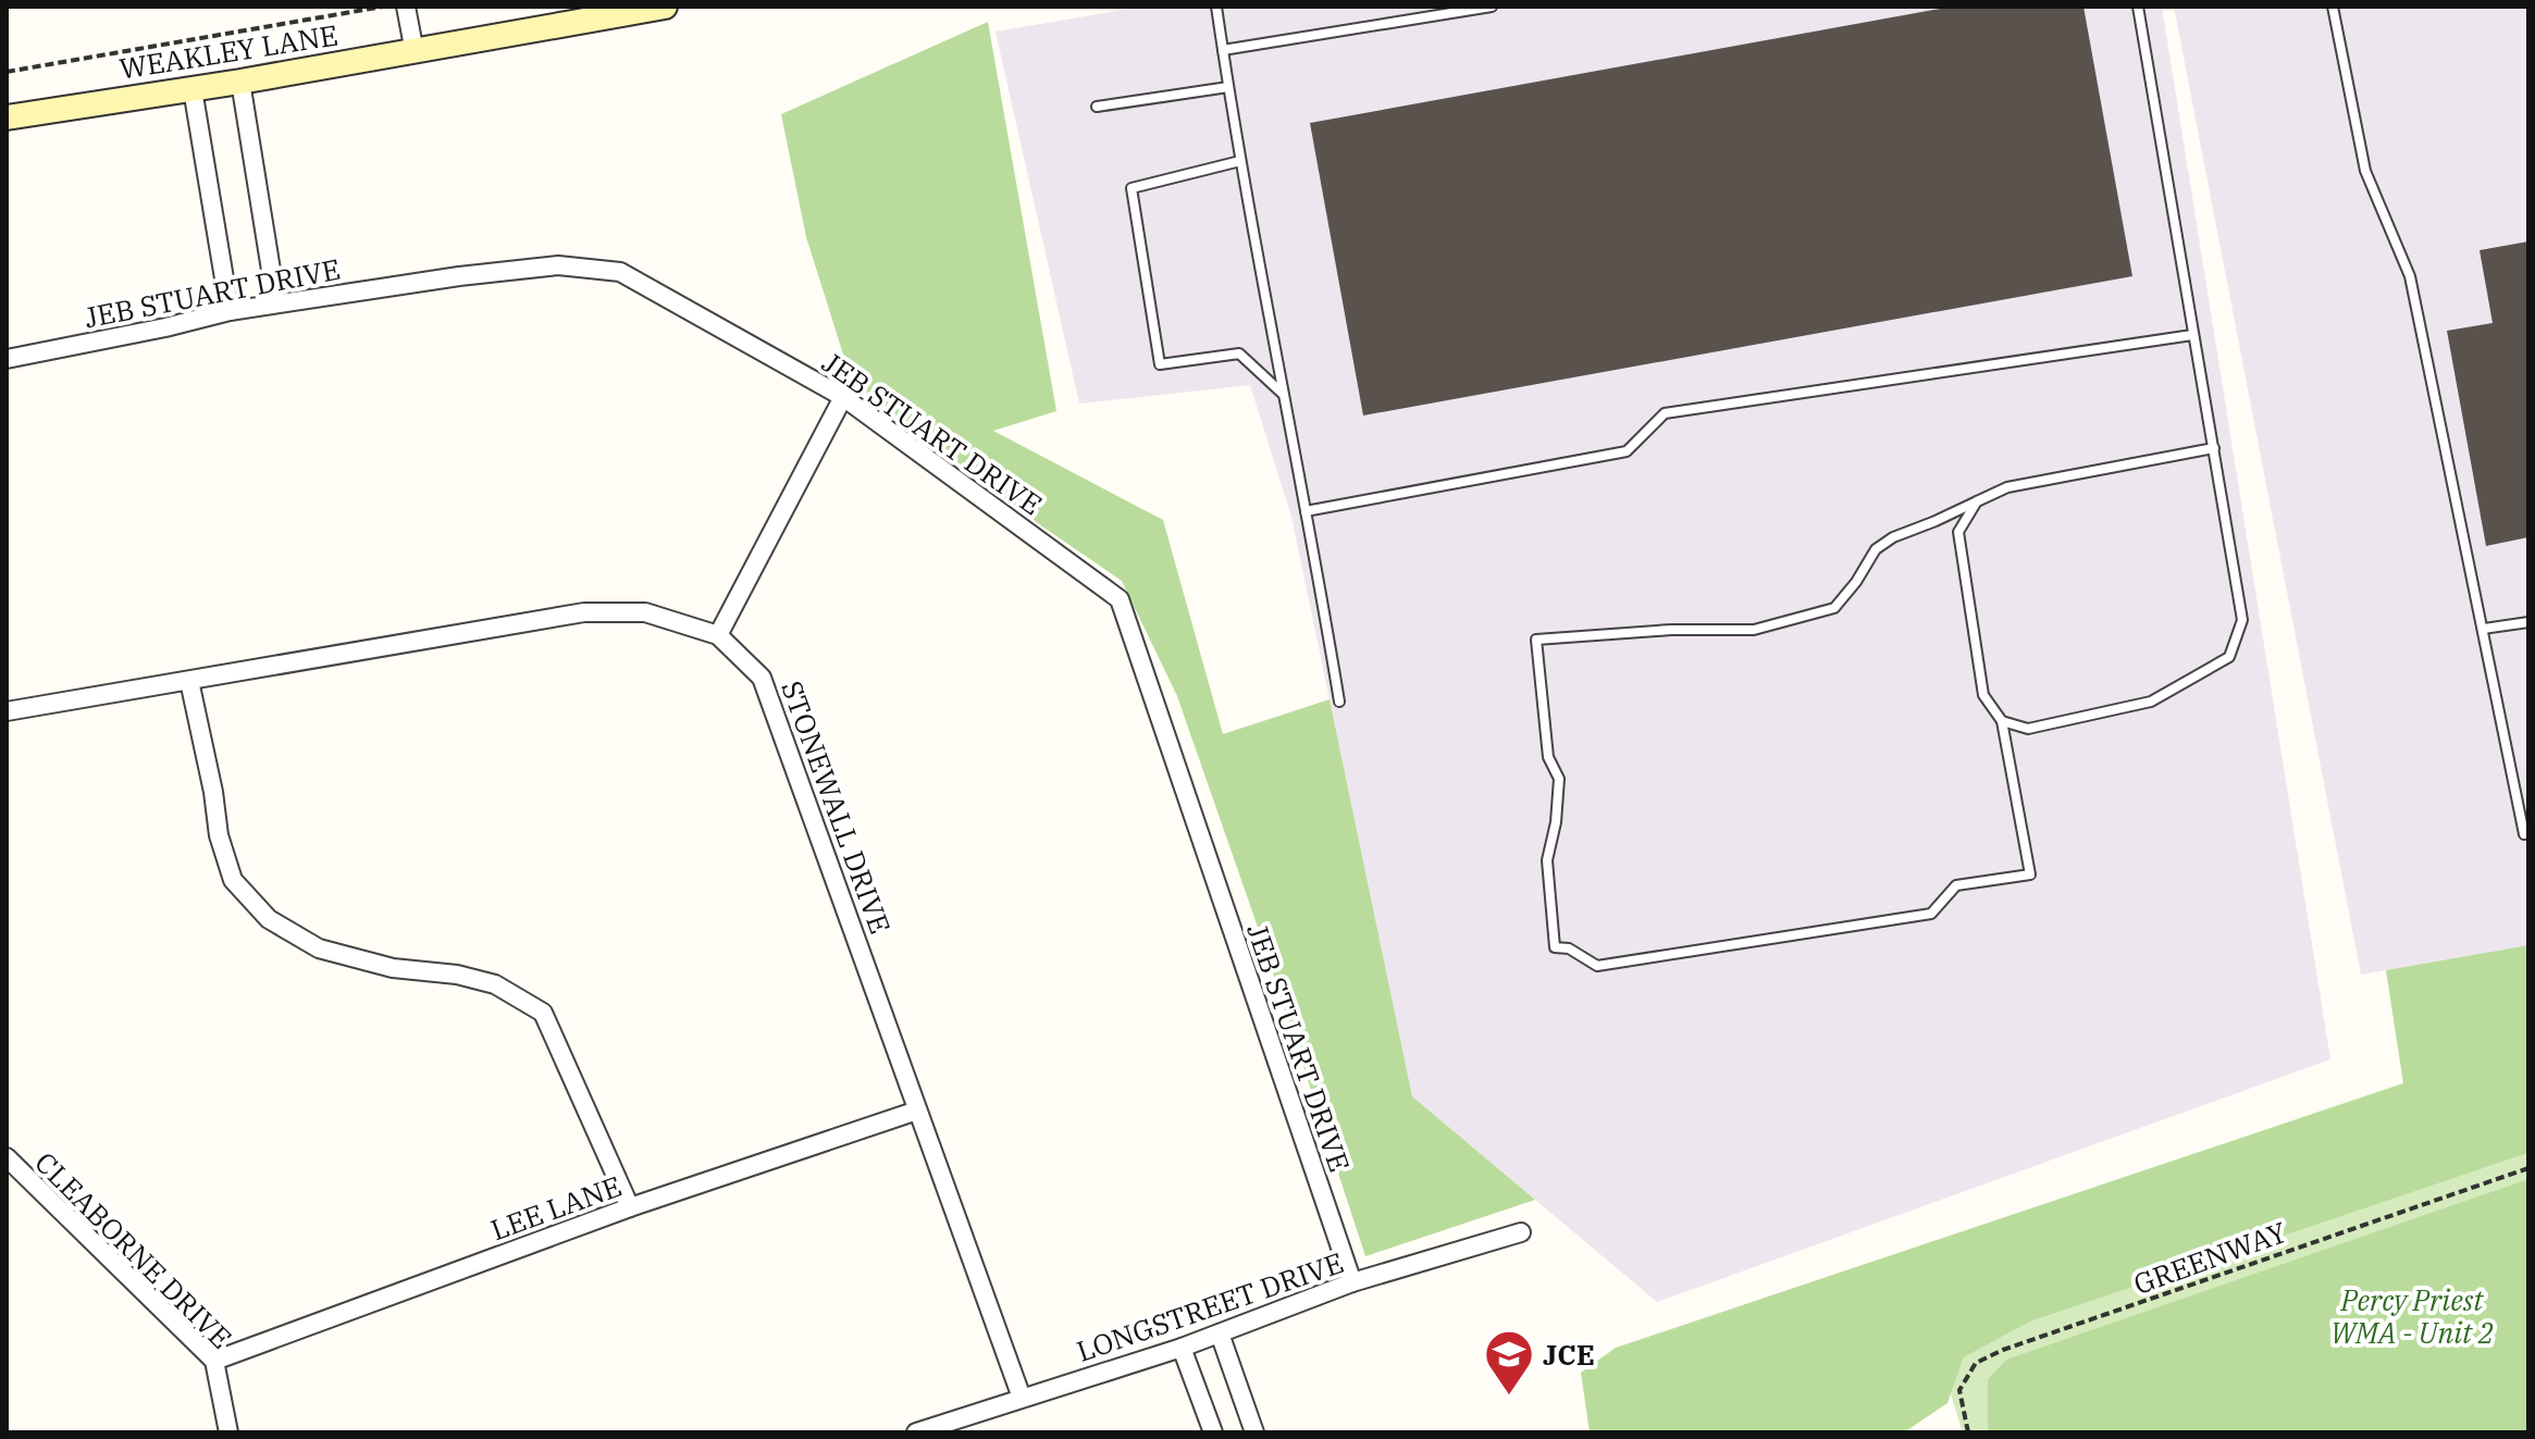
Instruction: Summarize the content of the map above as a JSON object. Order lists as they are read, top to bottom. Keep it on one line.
{"streets":{"main road":["WEAKLEY LANE"],"street":["JEB STUART DRIVE","STONEWALL DRIVE","LEE LANE","CLEABORNE DRIVE","LONGSTREET DRIVE"],"path":["GREENWAY"]},"crossings":[["JEB STUART DRIVE","LONGSTREET DRIVE"],["STONEWALL DRIVE","LEE LANE"],["STONEWALL DRIVE","LONGSTREET DRIVE"],["LEE LANE","CLEABORNE DRIVE"]],"parks":["Percy Priest WMA - Unit 2"],"places":{"school or university":["JCE"]}}
